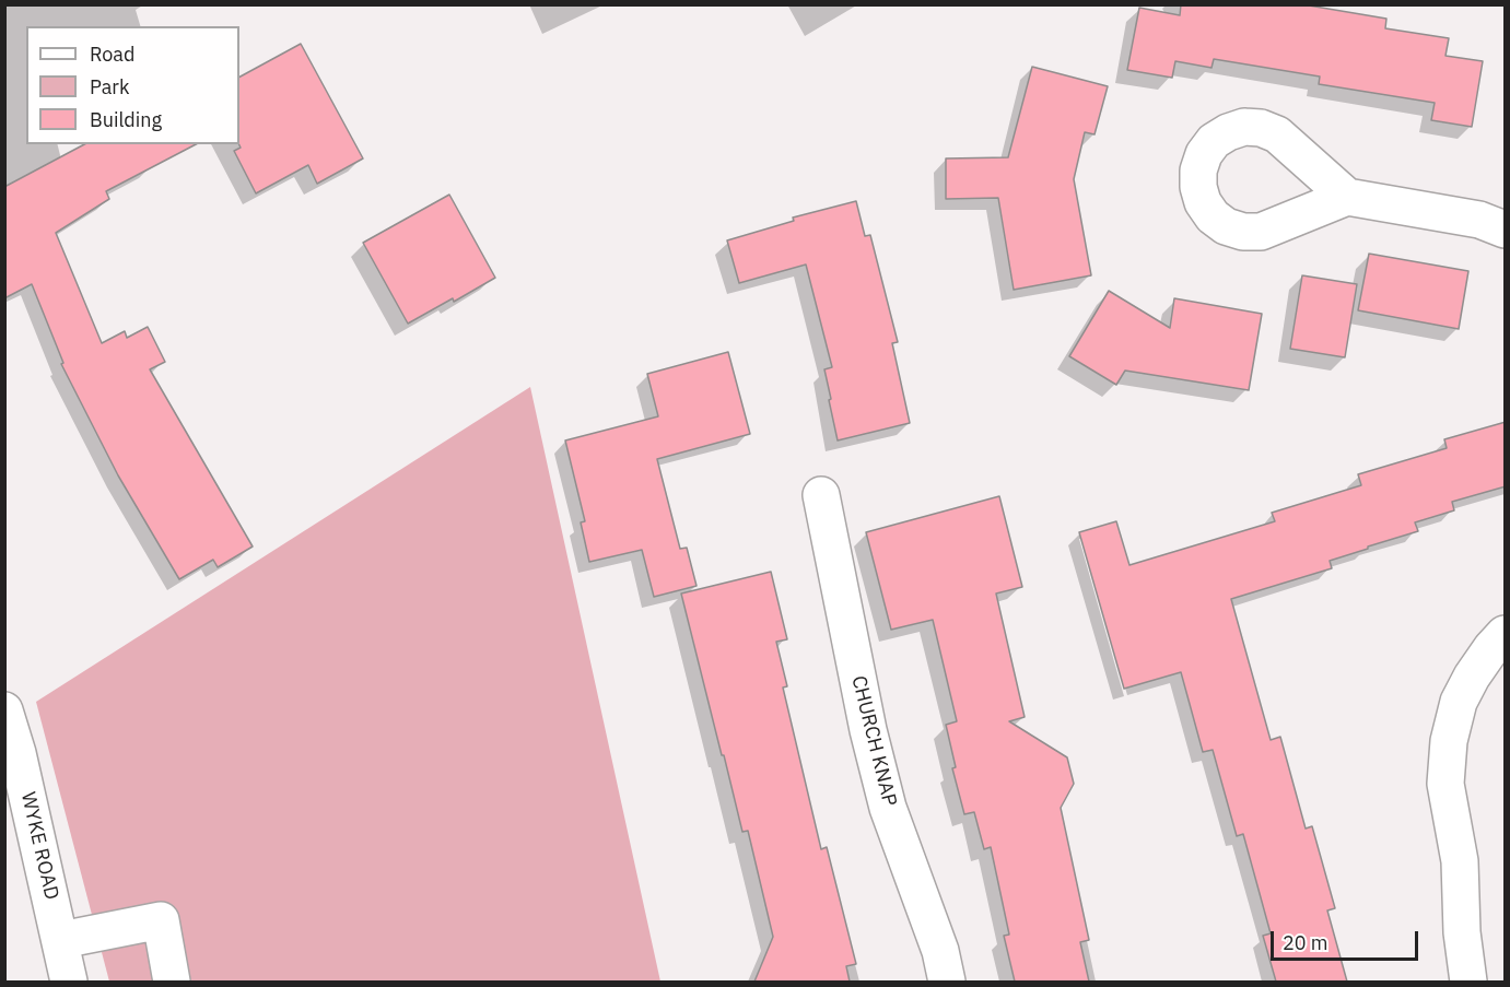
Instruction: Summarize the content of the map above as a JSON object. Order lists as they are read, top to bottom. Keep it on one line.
{"streets":{"street":["CHURCH KNAP","WYKE ROAD"]},"legend":["Road","Park","Building"],"scale_bar":"20 m"}
